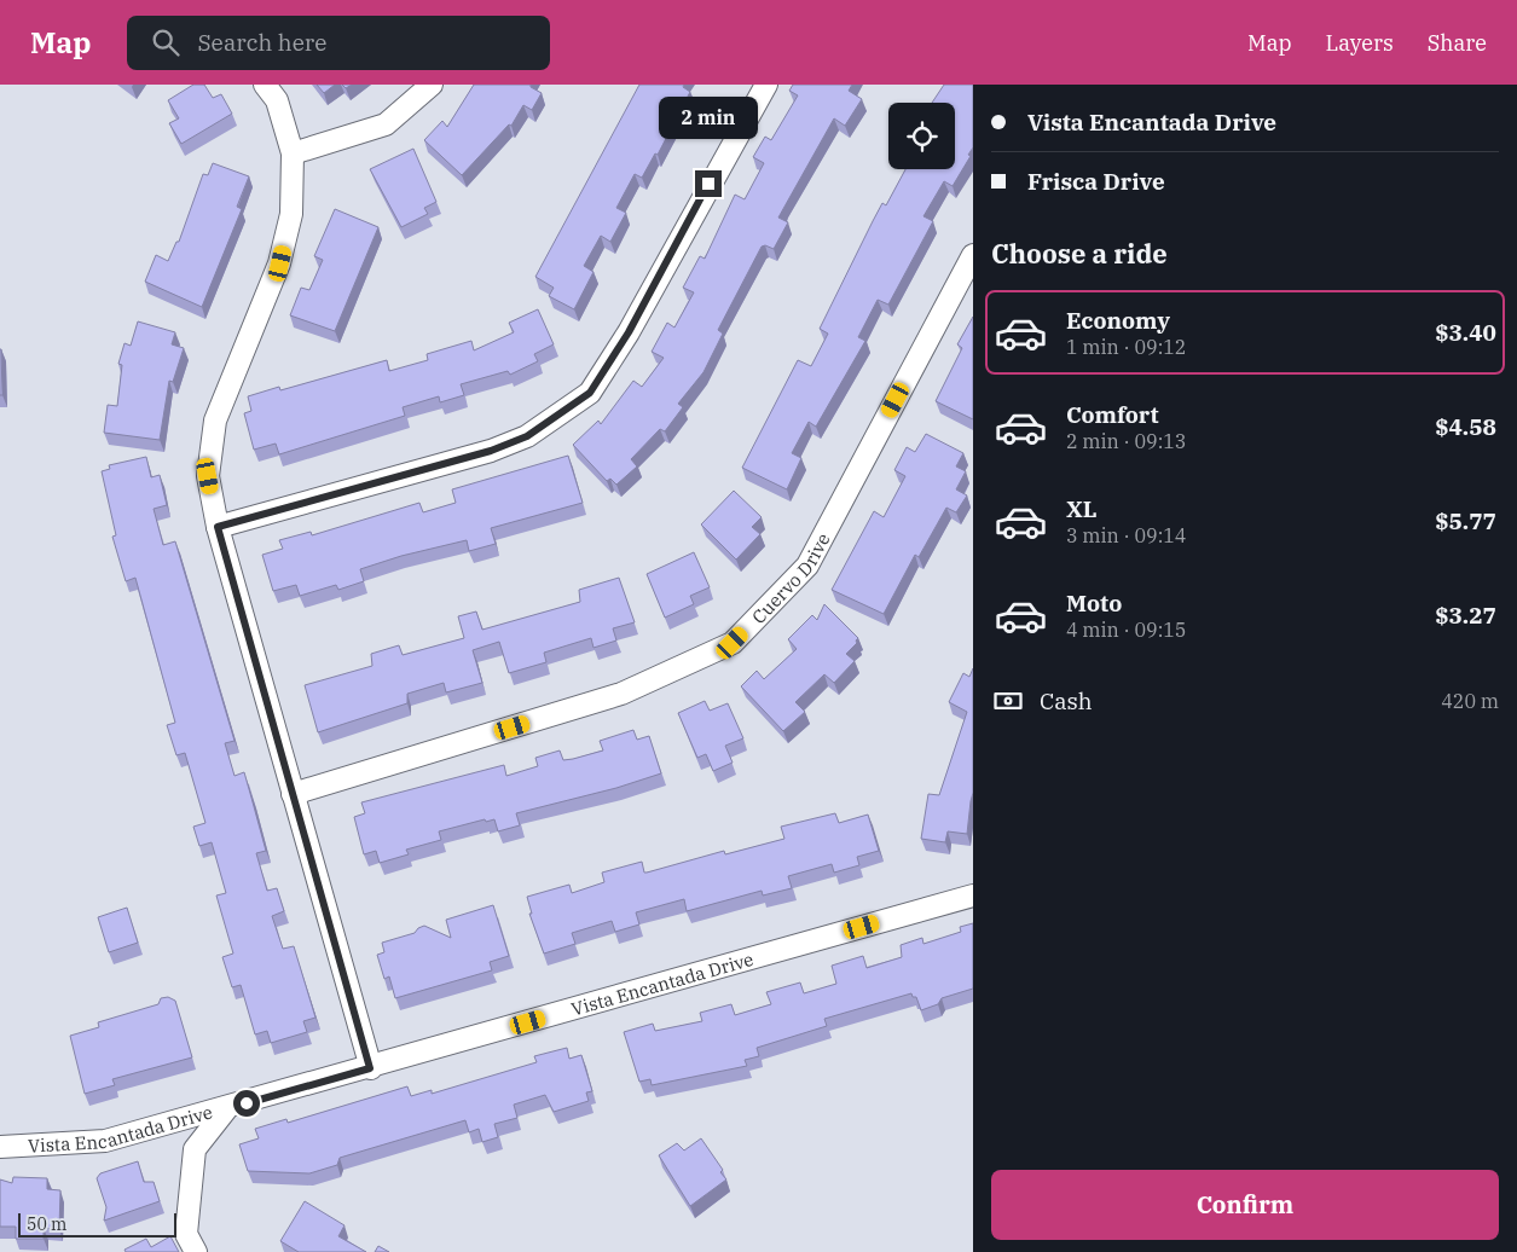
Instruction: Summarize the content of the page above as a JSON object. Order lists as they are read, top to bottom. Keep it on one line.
{"streets":{"street":["Cuervo Drive","Vista Encantada Drive"]},"scale_bar":"50 m","page":{"header":"Map","search":"Search here","nav":["Map","Layers","Share"],"banner":["Vista Encantada Drive","Frisca Drive"],"bubble":"2 min","heading":"Choose a ride","list":[{"name":"Economy","note":"1 min · 09:12","value":"$3.40"},{"name":"Comfort","note":"2 min · 09:13","value":"$4.58"},{"name":"XL","note":"3 min · 09:14","value":"$5.77"},{"name":"Moto","note":"4 min · 09:15","value":"$3.27"}],"pay":["Cash","420 m"],"buttons":"Confirm","scale":"50 m"}}
